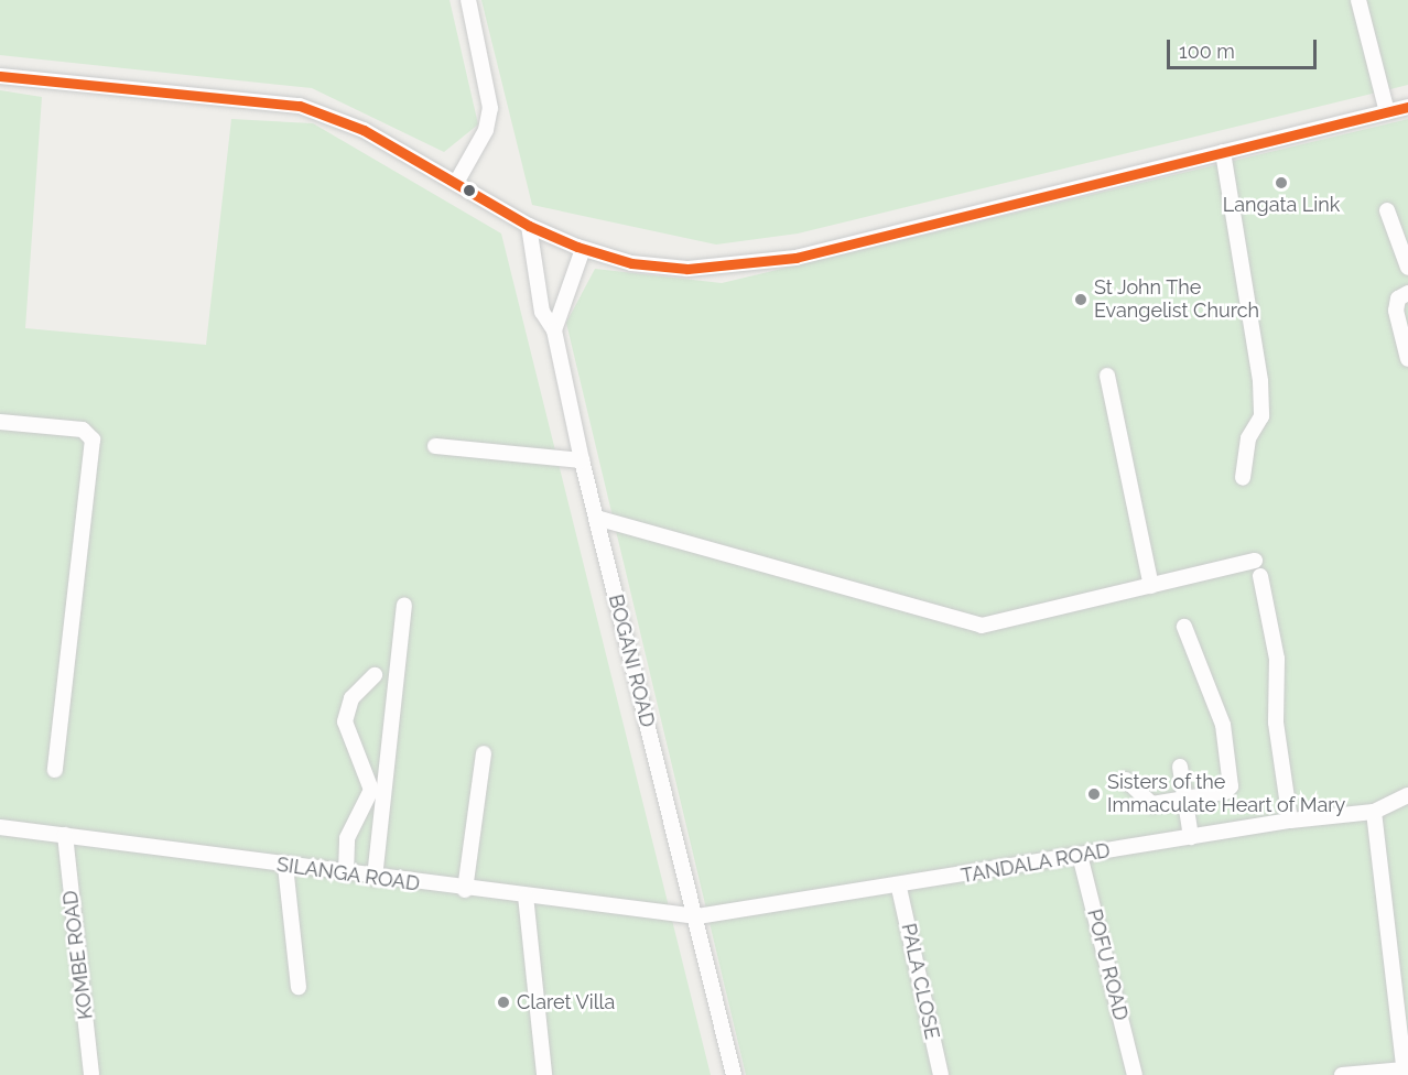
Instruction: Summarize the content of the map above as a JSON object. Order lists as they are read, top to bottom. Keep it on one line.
{"streets":{"street":["BOGANI ROAD","TANDALA ROAD","SILANGA ROAD","KOMBE ROAD","POFU ROAD","PALA CLOSE"]},"crossings":[["BOGANI ROAD","TANDALA ROAD"],["BOGANI ROAD","SILANGA ROAD"],["TANDALA ROAD","SILANGA ROAD"],["TANDALA ROAD","POFU ROAD"],["TANDALA ROAD","PALA CLOSE"],["SILANGA ROAD","KOMBE ROAD"]],"places":["Langata Link","St John The Evangelist Church","Sisters of the Immaculate Heart of Mary","Claret Villa"],"scale_bar":"100 m"}
